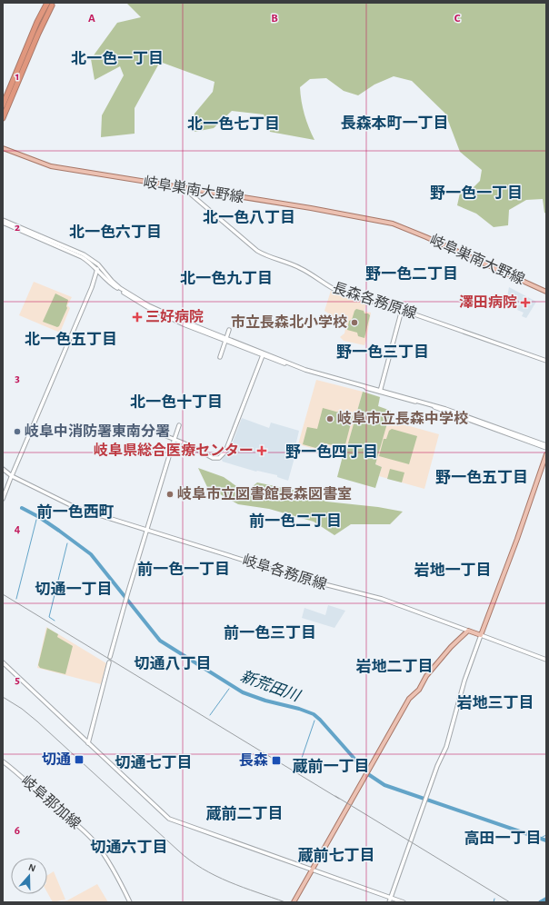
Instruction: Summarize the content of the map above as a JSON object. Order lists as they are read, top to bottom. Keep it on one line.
{"streets":{"main road":["岐阜巣南大野線"],"street":["長森各務原線","岐阜各務原線","岐阜那加線"]},"crossings":[["岐阜巣南大野線","長森各務原線"]],"districts":["北一色一丁目","長森本町一丁目","北一色七丁目","野一色一丁目","北一色八丁目","北一色六丁目","野一色二丁目","北一色九丁目","北一色五丁目","野一色三丁目","北一色十丁目","野一色四丁目","野一色五丁目","前一色西町","前一色二丁目","前一色一丁目","岩地一丁目","切通一丁目","前一色三丁目","切通八丁目","岩地二丁目","岩地三丁目","切通七丁目","蔵前一丁目","蔵前二丁目","高田一丁目","切通六丁目","蔵前七丁目"],"water":["新荒田川"],"places":{"health":["澤田病院","三好病院","岐阜県総合医療センター"],"other":["市立長森北小学校","岐阜市立長森中学校","岐阜中消防署東南分署","岐阜市立図書館長森図書室"],"transit":["切通","長森"]},"north":"top","grid":{"columns":["A","B","C"],"rows":["1","2","3","4","5","6"]}}
